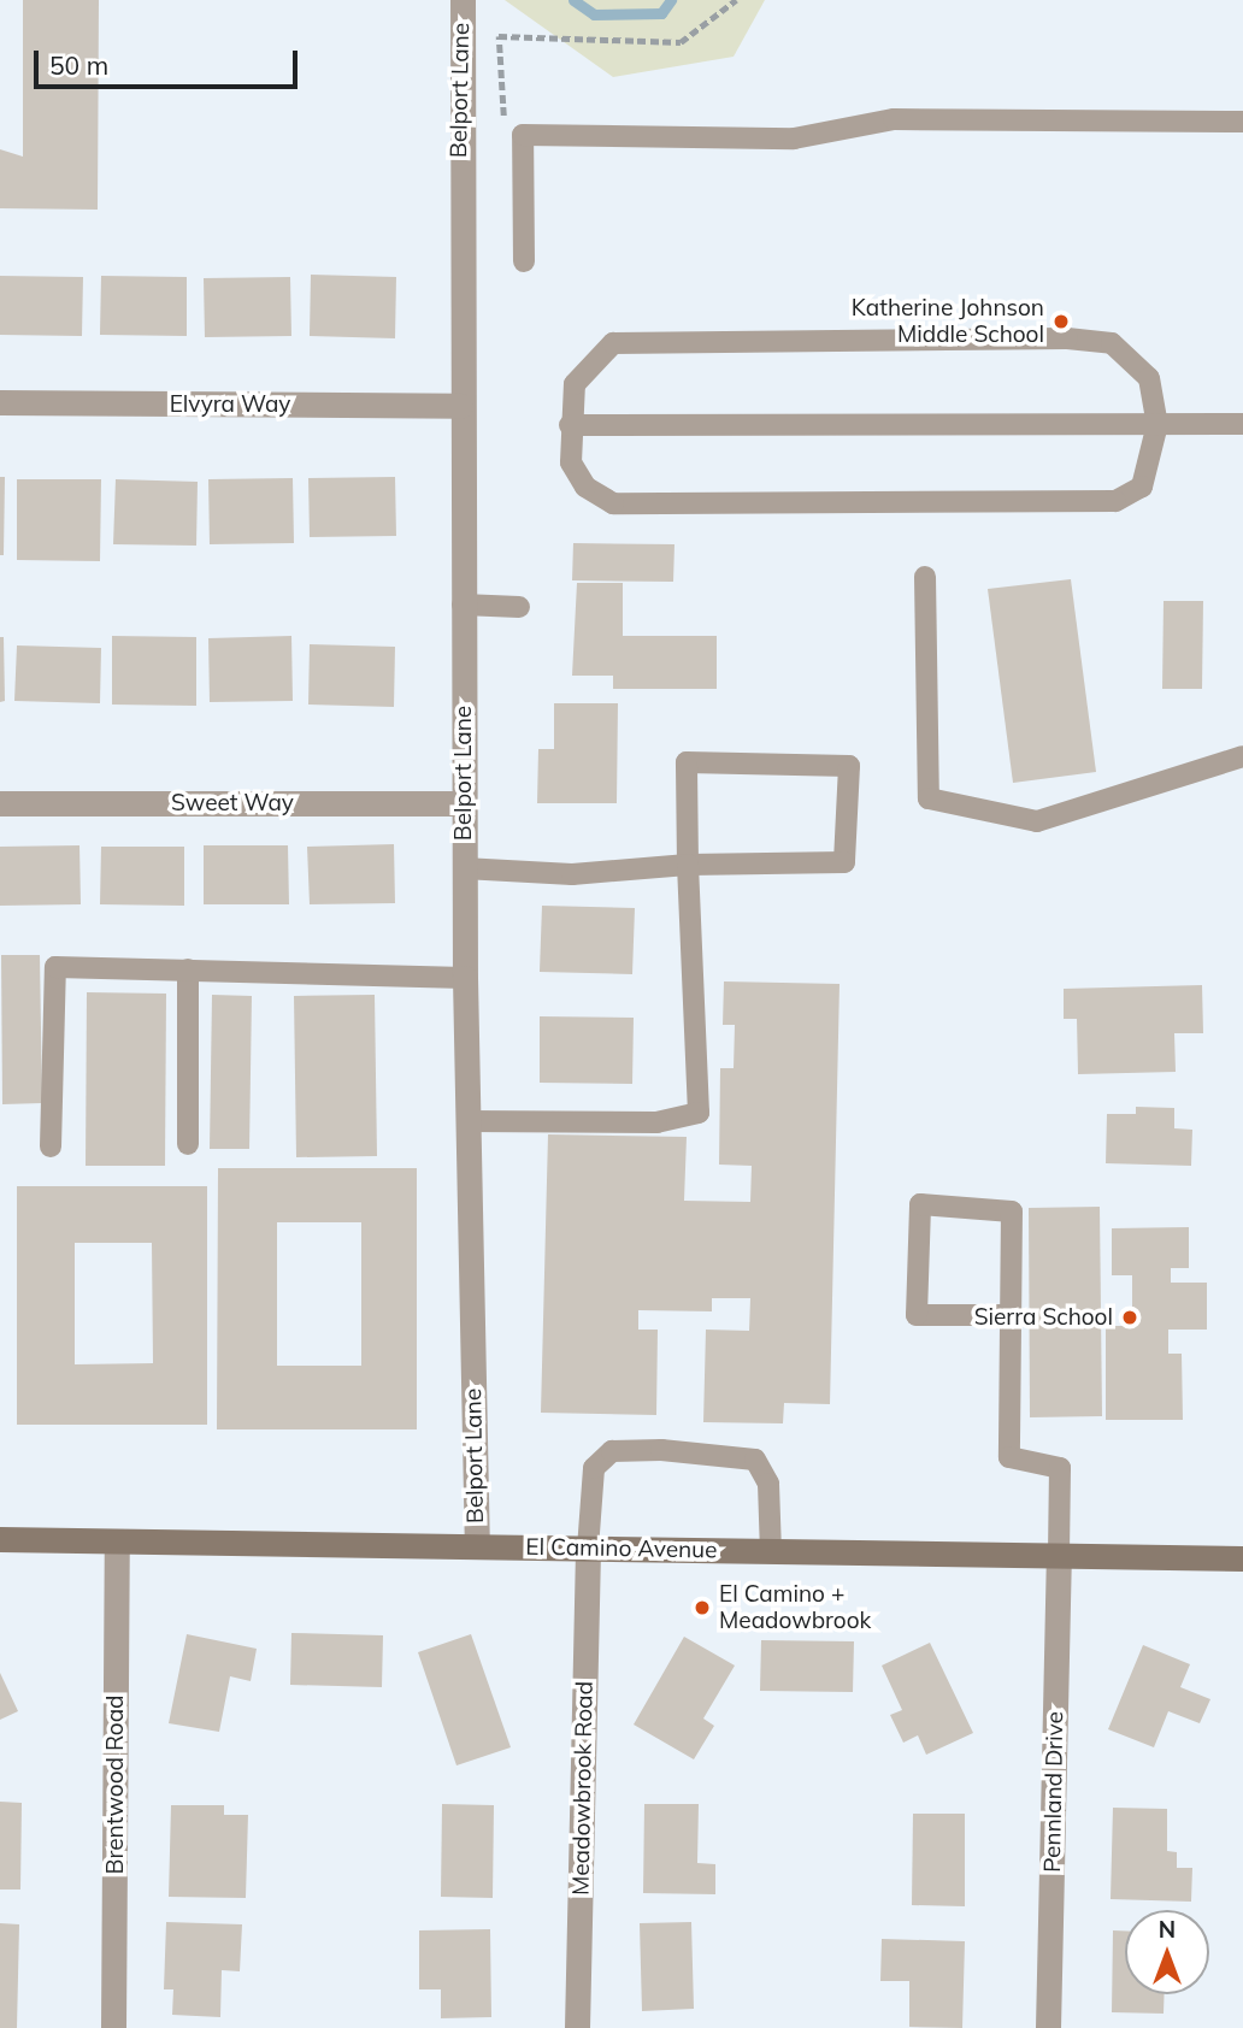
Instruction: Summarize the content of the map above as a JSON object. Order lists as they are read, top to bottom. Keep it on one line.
{"streets":{"main road":["El Camino Avenue"],"street":["Belport Lane","Elvyra Way","Sweet Way","Brentwood Road","Meadowbrook Road","Pennland Drive"]},"crossings":[["Belport Lane","Elvyra Way"],["Belport Lane","Sweet Way"],["Belport Lane","El Camino Avenue"],["El Camino Avenue","Brentwood Road"],["El Camino Avenue","Meadowbrook Road"],["El Camino Avenue","Pennland Drive"]],"places":["Katherine Johnson Middle School","Sierra School","El Camino + Meadowbrook"],"scale_bar":"50 m","north":"top"}
